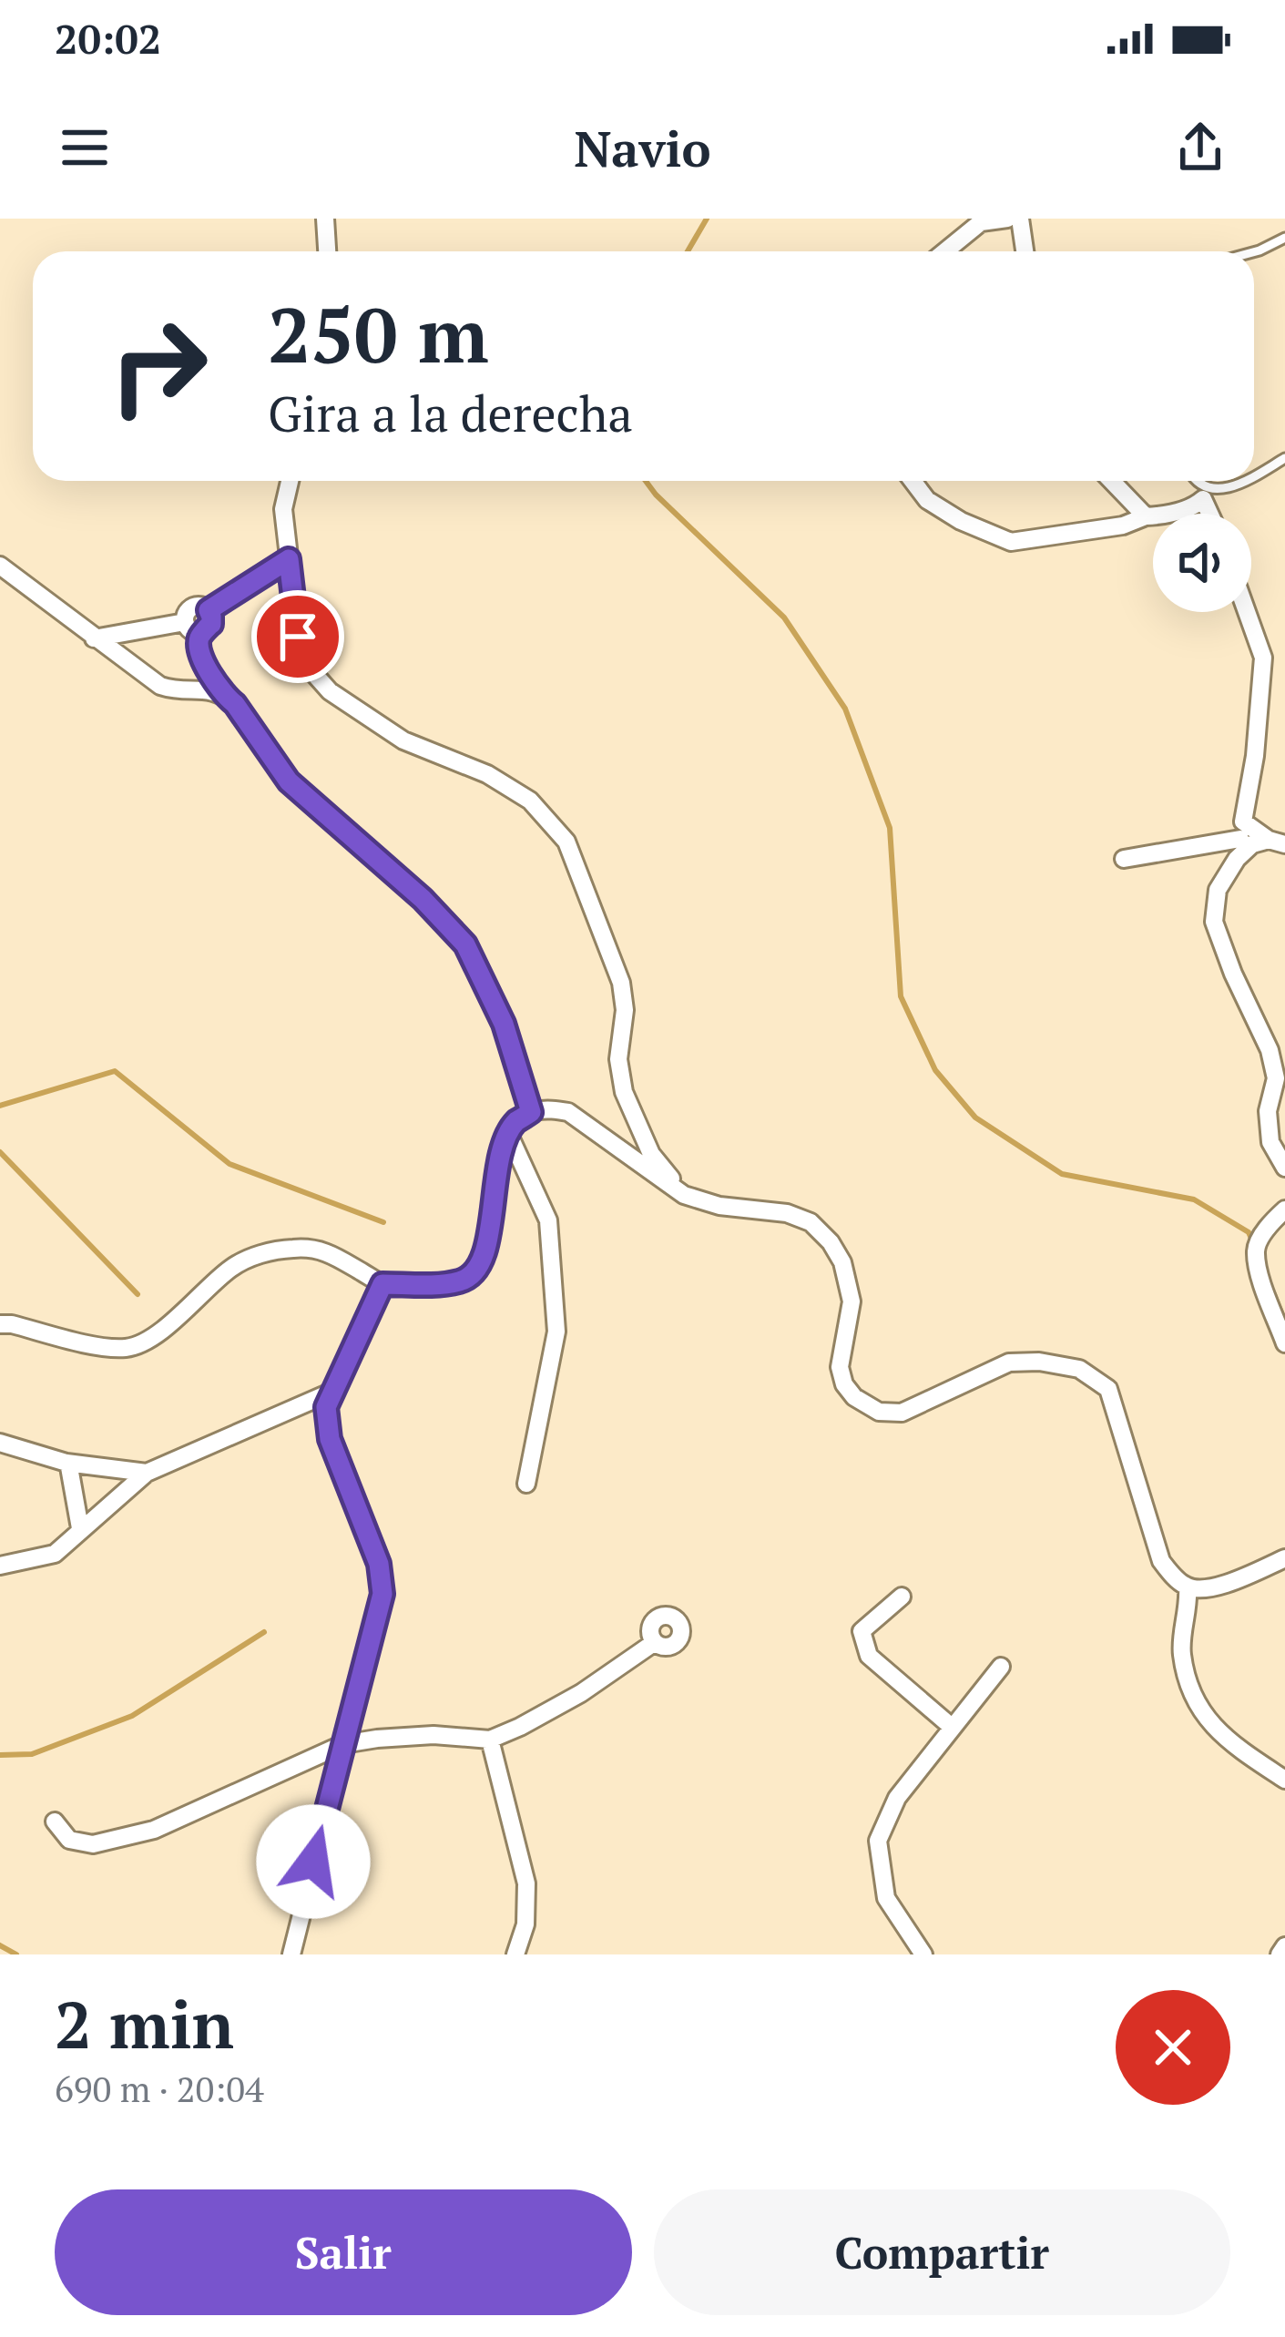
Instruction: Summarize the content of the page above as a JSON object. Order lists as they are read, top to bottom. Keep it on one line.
{"page":{"status":"20:02","header":"Navio","turn":["250 m","Gira a la derecha"],"heading":["2 min","690 m · 20:04"],"buttons":["Salir","Compartir"]}}
